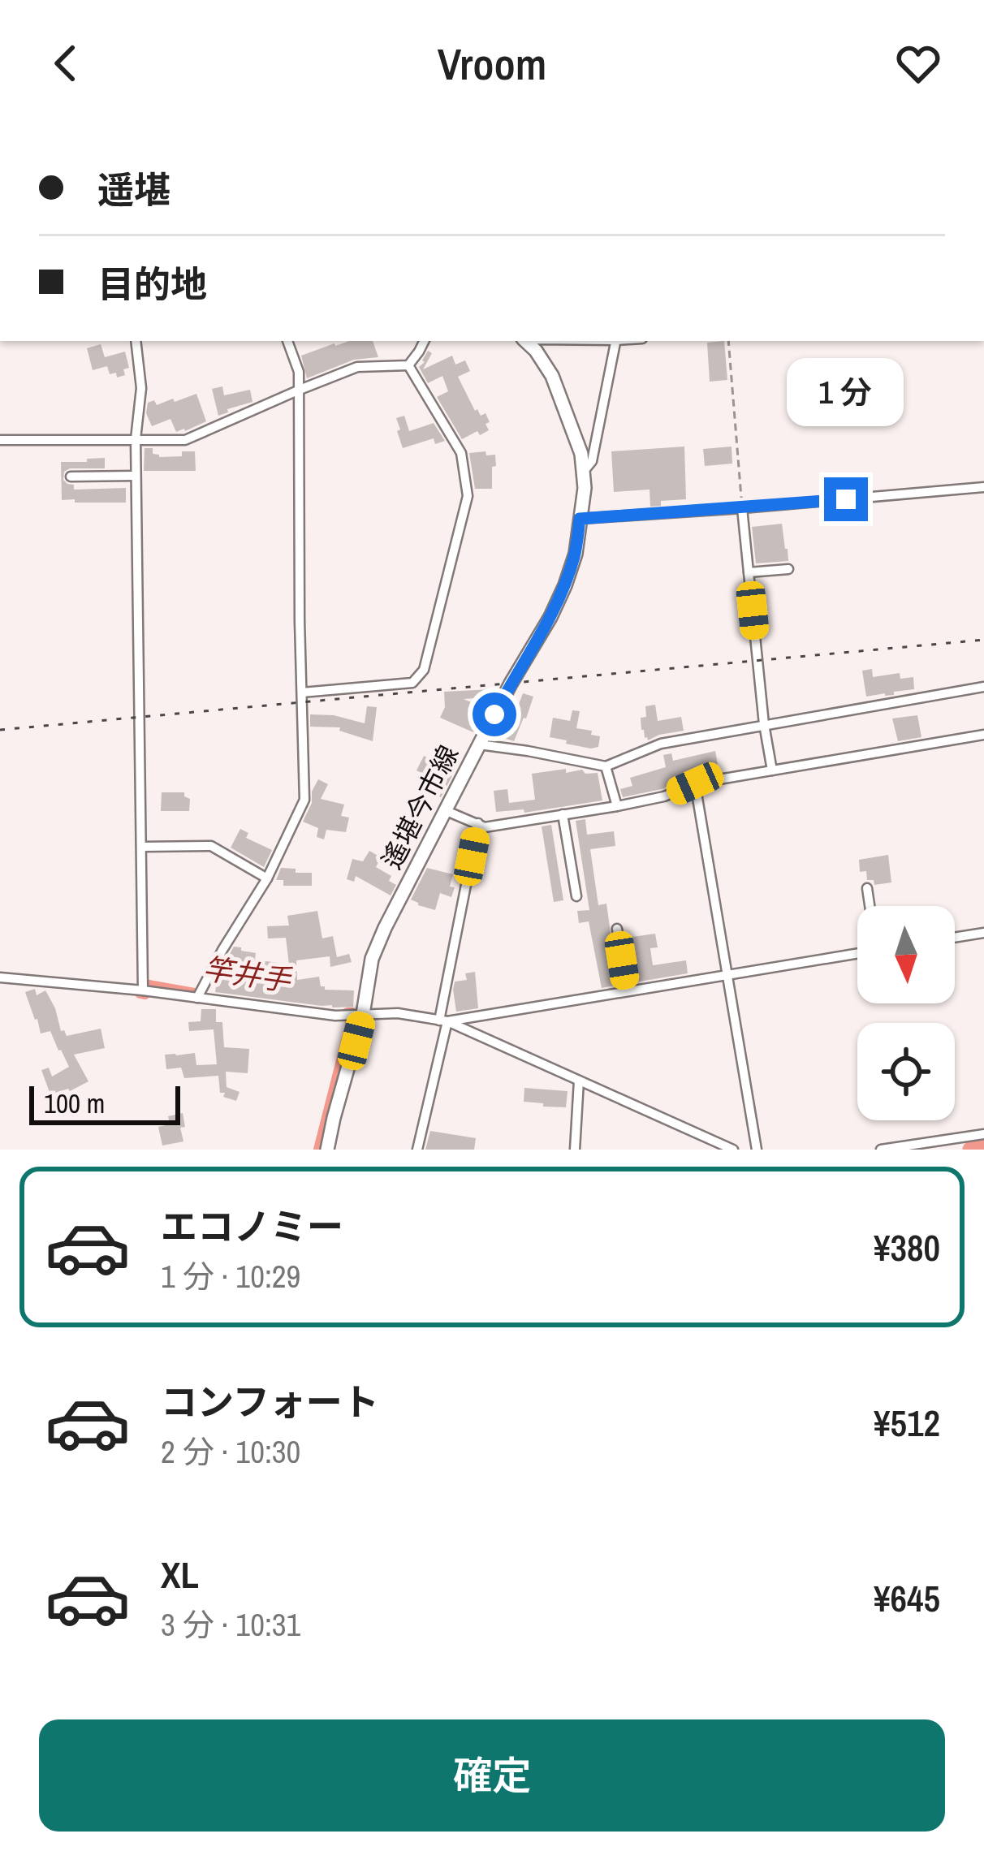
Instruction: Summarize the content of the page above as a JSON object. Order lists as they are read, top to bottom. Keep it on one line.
{"streets":{"main road":["遙堪今市線"]},"water":["竿井手"],"scale_bar":"100 m","north":"bottom","page":{"header":"Vroom","banner":["遥堪","目的地"],"bubble":"1 分","scale":"100 m","list":[{"name":"エコノミー","note":"1 分 · 10:29","value":"¥380"},{"name":"コンフォート","note":"2 分 · 10:30","value":"¥512"},{"name":"XL","note":"3 分 · 10:31","value":"¥645"}],"buttons":"確定"}}
